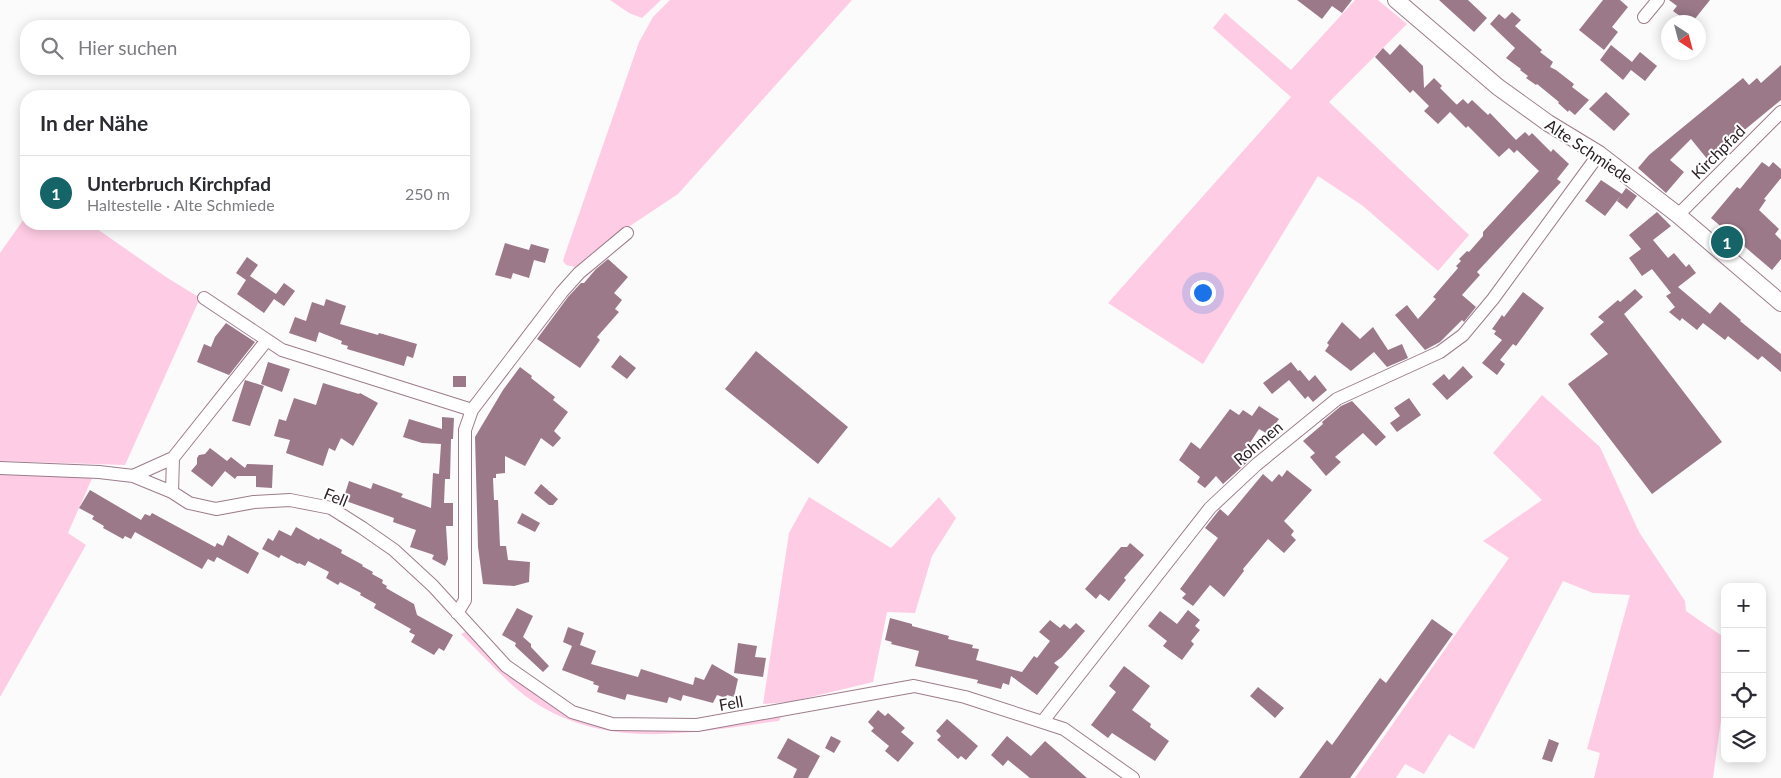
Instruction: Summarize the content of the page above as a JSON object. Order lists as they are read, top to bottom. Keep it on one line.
{"streets":{"street":["Alte Schmiede","Kirchpfad","Rohmen","Fell"]},"crossings":[["Alte Schmiede","Kirchpfad"],["Alte Schmiede","Rohmen"],["Rohmen","Fell"]],"north":"bottom right","page":{"search":"Hier suchen","heading":"In der Nähe","list":[{"mark":"1","name":"Unterbruch Kirchpfad","note":"Haltestelle · Alte Schmiede","value":"250 m"}],"pins":"1","map_buttons":["+","−"]}}
